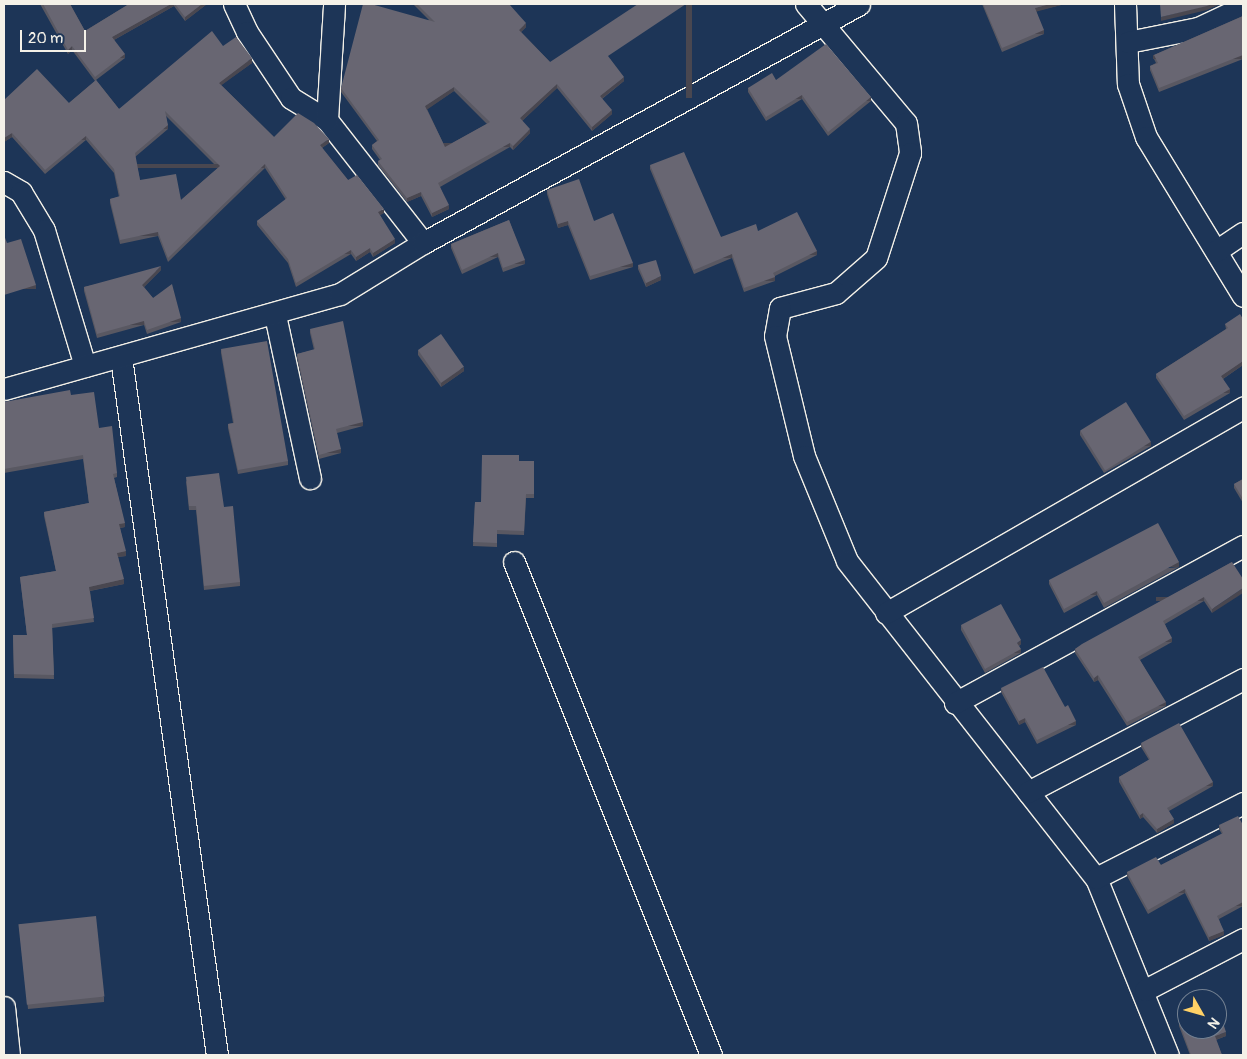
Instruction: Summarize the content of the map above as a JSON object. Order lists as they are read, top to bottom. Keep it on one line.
{"scale_bar":"20 m","north":"bottom right"}
